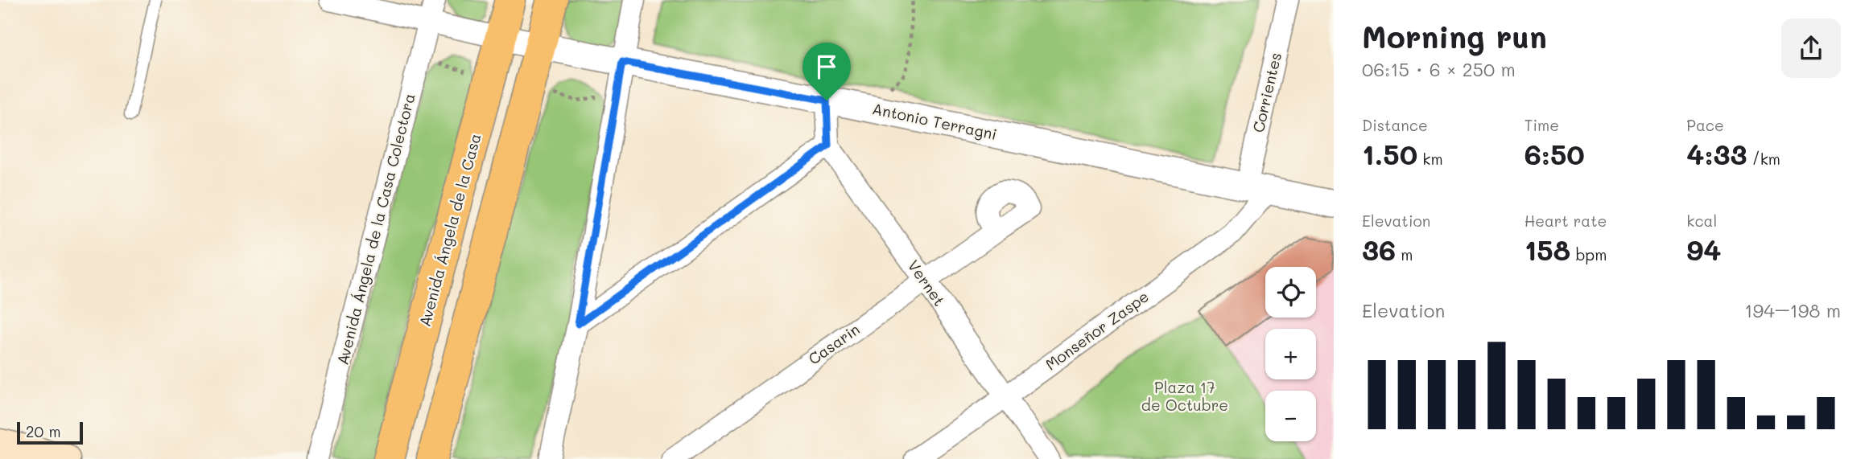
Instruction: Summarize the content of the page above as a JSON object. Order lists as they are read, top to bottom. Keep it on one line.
{"streets":{"main road":["Avenida Ángela de la Casa"],"street":["Corrientes","Antonio Terragni","Avenida Ángela de la Casa Colectora","Vernet","Monseñor Zaspe","Casarin"]},"crossings":[["Corrientes","Antonio Terragni"],["Corrientes","Monseñor Zaspe"],["Antonio Terragni","Avenida Ángela de la Casa"],["Antonio Terragni","Monseñor Zaspe"],["Vernet","Monseñor Zaspe"],["Vernet","Casarin"]],"parks":["Plaza 17 de Octubre"],"scale_bar":"20 m","page":{"heading":["Morning run","06:15 · 6 × 250 m"],"stats":[["Distance","1.50 km"],["Time","6:50"],["Pace","4:33 /km"],["Elevation","36 m"],["Heart rate","158 bpm"],["kcal","94"]],"map_buttons":["+","−"],"chart":["Elevation","194–198 m"],"scale":"20 m"}}
